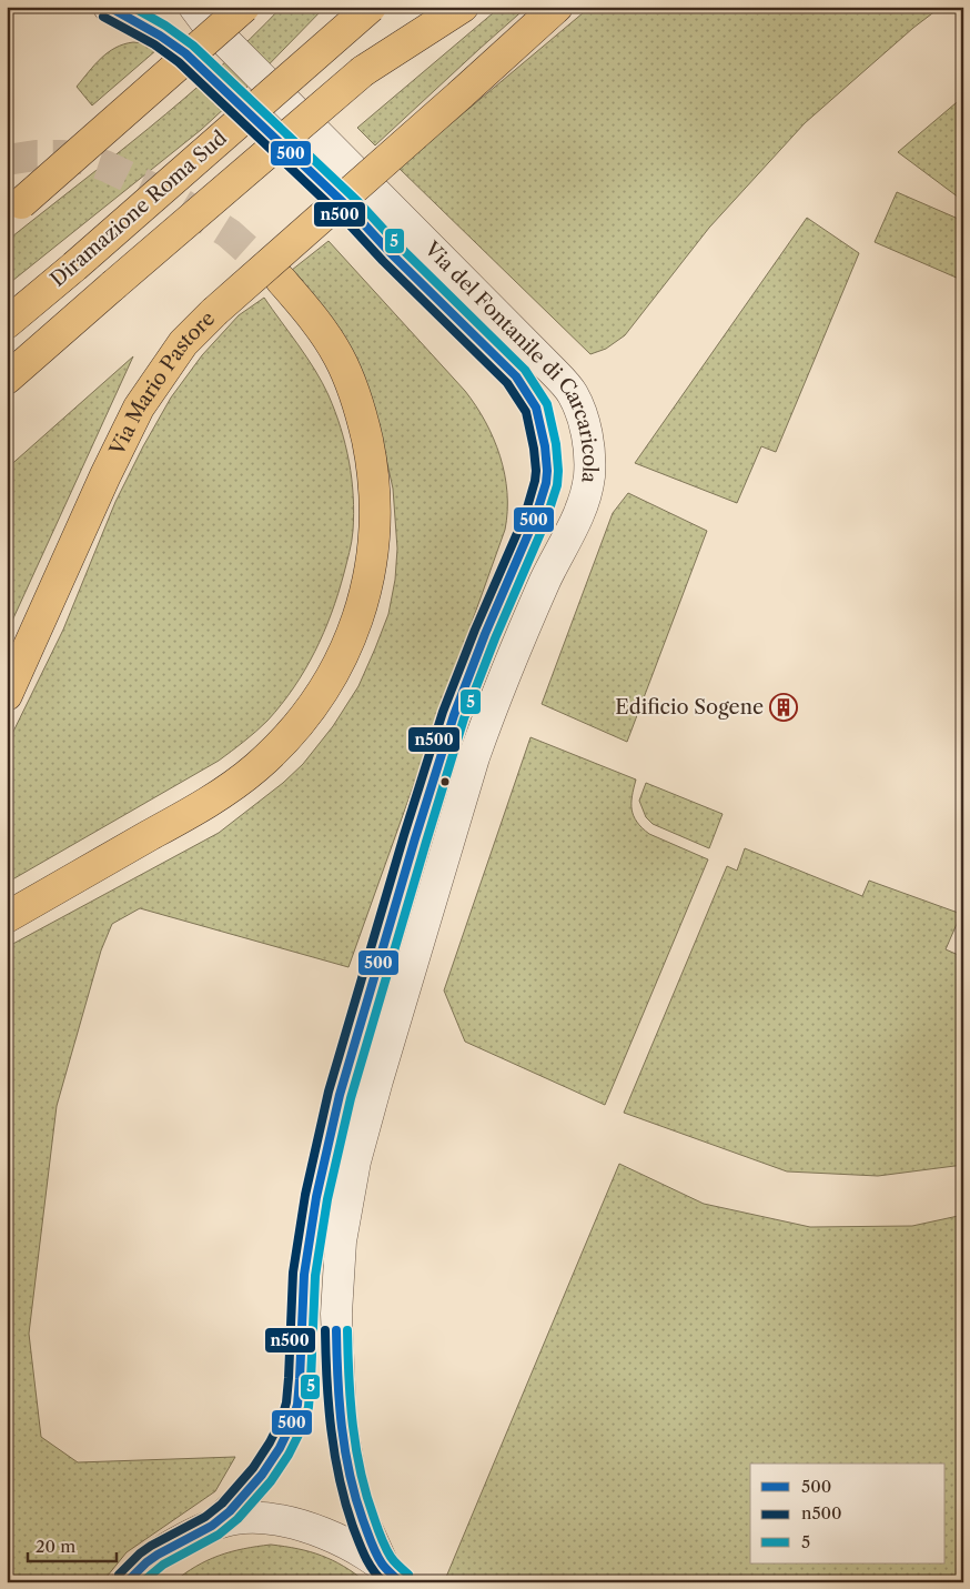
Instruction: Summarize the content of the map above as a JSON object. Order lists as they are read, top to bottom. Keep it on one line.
{"streets":{"highway":["Diramazione Roma Sud","Via Mario Pastore"],"street":["Via del Fontanile di Carcaricola"]},"places":{"building":["Edificio Sogene"]},"lines":["transit line 500","transit line 5","transit line n500"],"legend":["500","n500","5"],"scale_bar":"20 m"}
